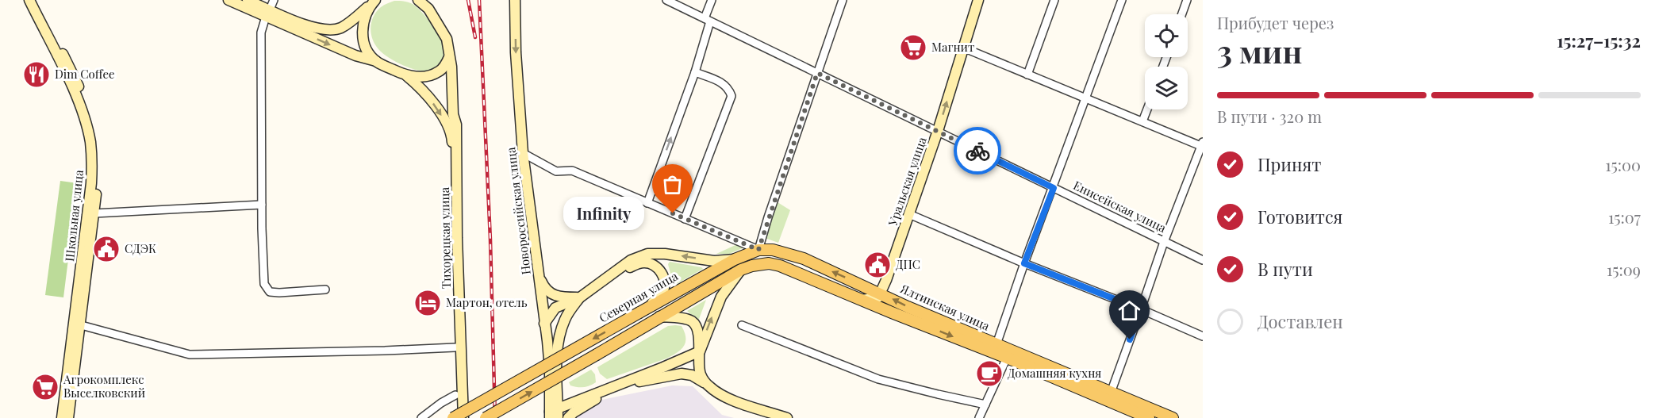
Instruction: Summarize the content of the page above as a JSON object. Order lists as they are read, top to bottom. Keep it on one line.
{"streets":{"main road":["Уральская улица","Новороссийская улица","Школьная улица","Тихорецкая улица","Северная улица","Ялтинская улица"],"street":["Енисейская улица"]},"crossings":[["Уральская улица","Енисейская улица"],["Уральская улица","Ялтинская улица"],["Новороссийская улица","Северная улица"],["Новороссийская улица","Ялтинская улица"],["Тихорецкая улица","Северная улица"],["Северная улица","Ялтинская улица"]],"one_way":["Новороссийская улица"],"places":{"supermarket":["Магнит","Агрокомплекс Выселковский"],"restaurant":["Dim Coffee"],"other":["Infinity"],"public building":["СДЭК","ДПС"],"hotel":["Мартон, отель"],"cafe":["Домашняя кухня"]},"page":{"heading":["3 мин","Прибудет через","15:27–15:32"],"bar":"В пути · 320 m","list":[["Принят","15:00"],["Готовится","15:07"],["В пути","15:09"],"Доставлен"],"bubble":"Infinity"}}
